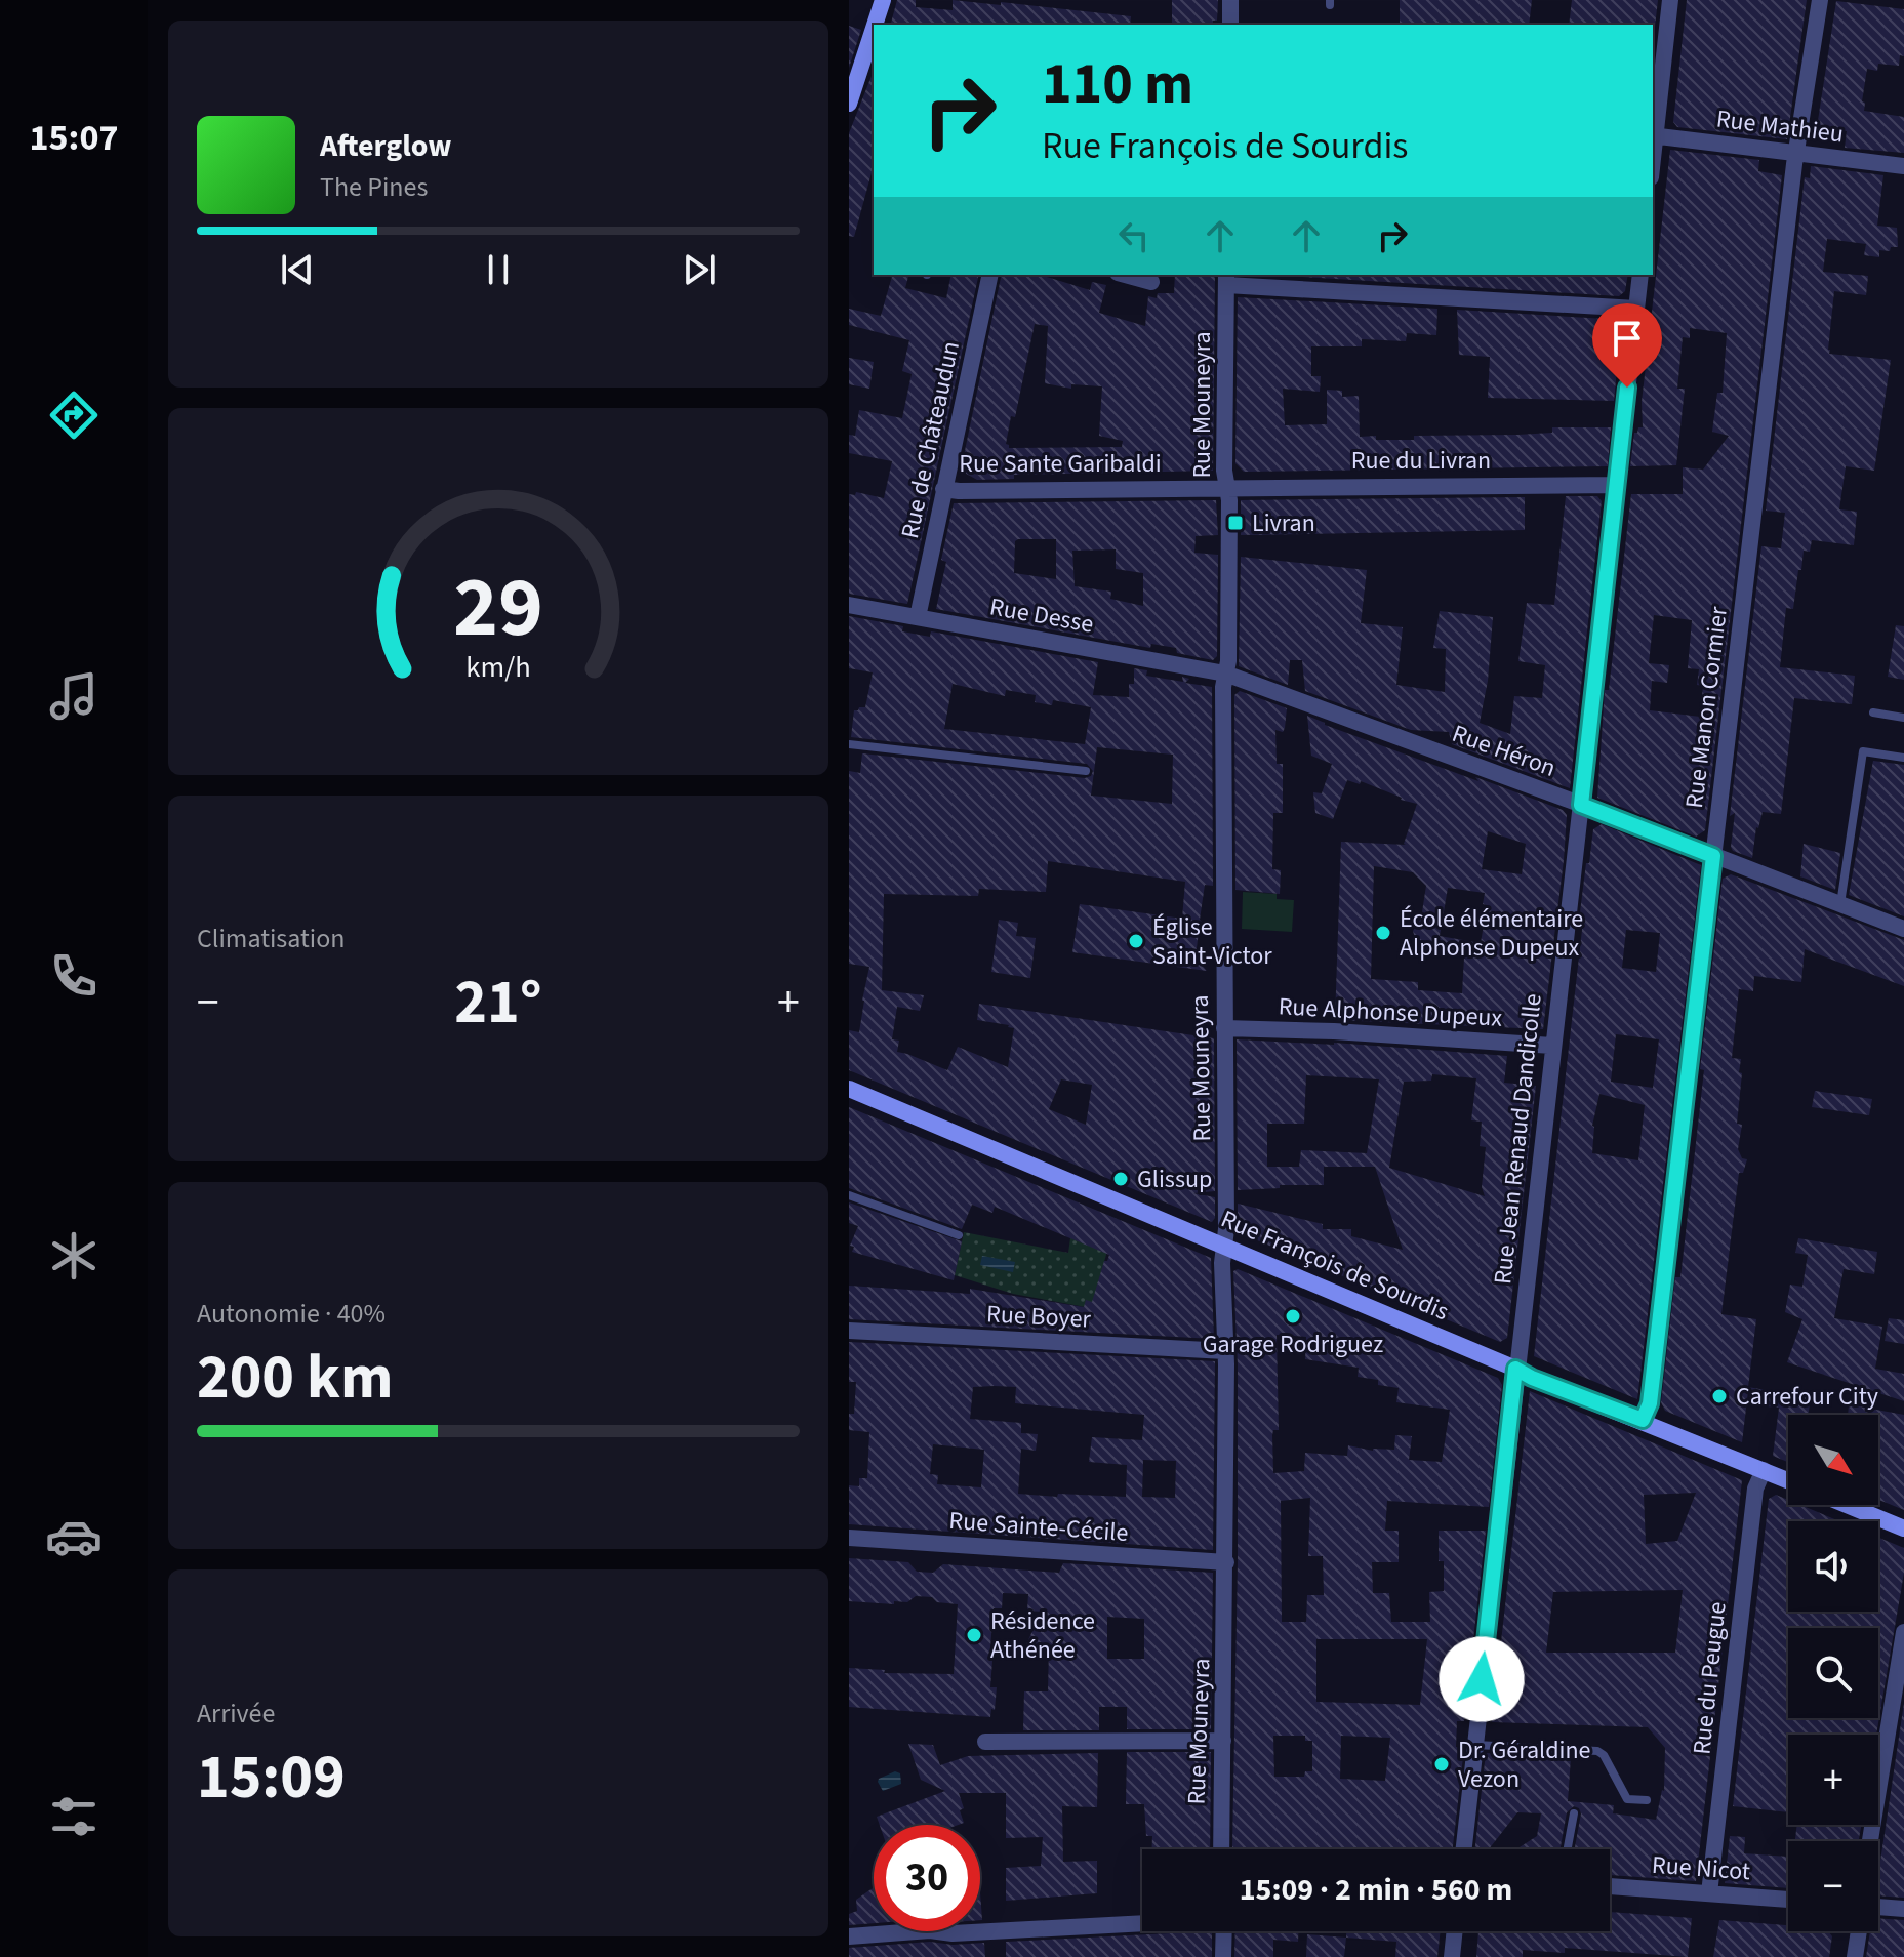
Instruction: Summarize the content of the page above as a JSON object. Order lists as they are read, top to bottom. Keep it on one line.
{"streets":{"street":["Rue Mathieu","Rue Mouneyra","Rue de Châteaudun","Rue du Livran","Rue Sante Garibaldi","Rue Desse","Rue Manon Cormier","Rue Héron","Rue Alphonse Dupeux","Rue Jean Renaud Dandicolle","Rue François de Sourdis","Rue Boyer","Rue Sainte-Cécile","Rue du Peugue","Rue Nicot"]},"crossings":[["Rue Mathieu","Rue Manon Cormier"],["Rue Mouneyra","Rue du Livran"],["Rue Mouneyra","Rue Sante Garibaldi"],["Rue Mouneyra","Rue Desse"],["Rue Mouneyra","Rue Héron"],["Rue Mouneyra","Rue Alphonse Dupeux"],["Rue Mouneyra","Rue François de Sourdis"],["Rue Mouneyra","Rue Boyer"],["Rue Mouneyra","Rue Sainte-Cécile"],["Rue de Châteaudun","Rue Sante Garibaldi"],["Rue de Châteaudun","Rue Desse"],["Rue du Livran","Rue Sante Garibaldi"],["Rue du Livran","Rue Jean Renaud Dandicolle"],["Rue Desse","Rue Héron"],["Rue Manon Cormier","Rue Héron"],["Rue Manon Cormier","Rue François de Sourdis"],["Rue Héron","Rue Jean Renaud Dandicolle"],["Rue Alphonse Dupeux","Rue Jean Renaud Dandicolle"],["Rue Jean Renaud Dandicolle","Rue François de Sourdis"],["Rue François de Sourdis","Rue du Peugue"],["Rue du Peugue","Rue Nicot"]],"places":{"transit":["Livran"],"other":["École élémentaire Alphonse Dupeux","Église Saint-Victor","Glissup","Garage Rodriguez","Carrefour City","Résidence Athénée","Dr. Géraldine Vezon"]},"north":"bottom right","page":{"tabs":"15:07","turn":["110 m","Rue François de Sourdis"],"song":["Afterglow","The Pines"],"tile":["Climatisation",["Autonomie · 40%","200 km"],["Arrivée","15:09"]],"heat":["−","21°","+"],"map_buttons":["+","−"],"limit":"30","trip":"15:09 · 2 min · 560 m","gauge":["29","km/h"]}}
